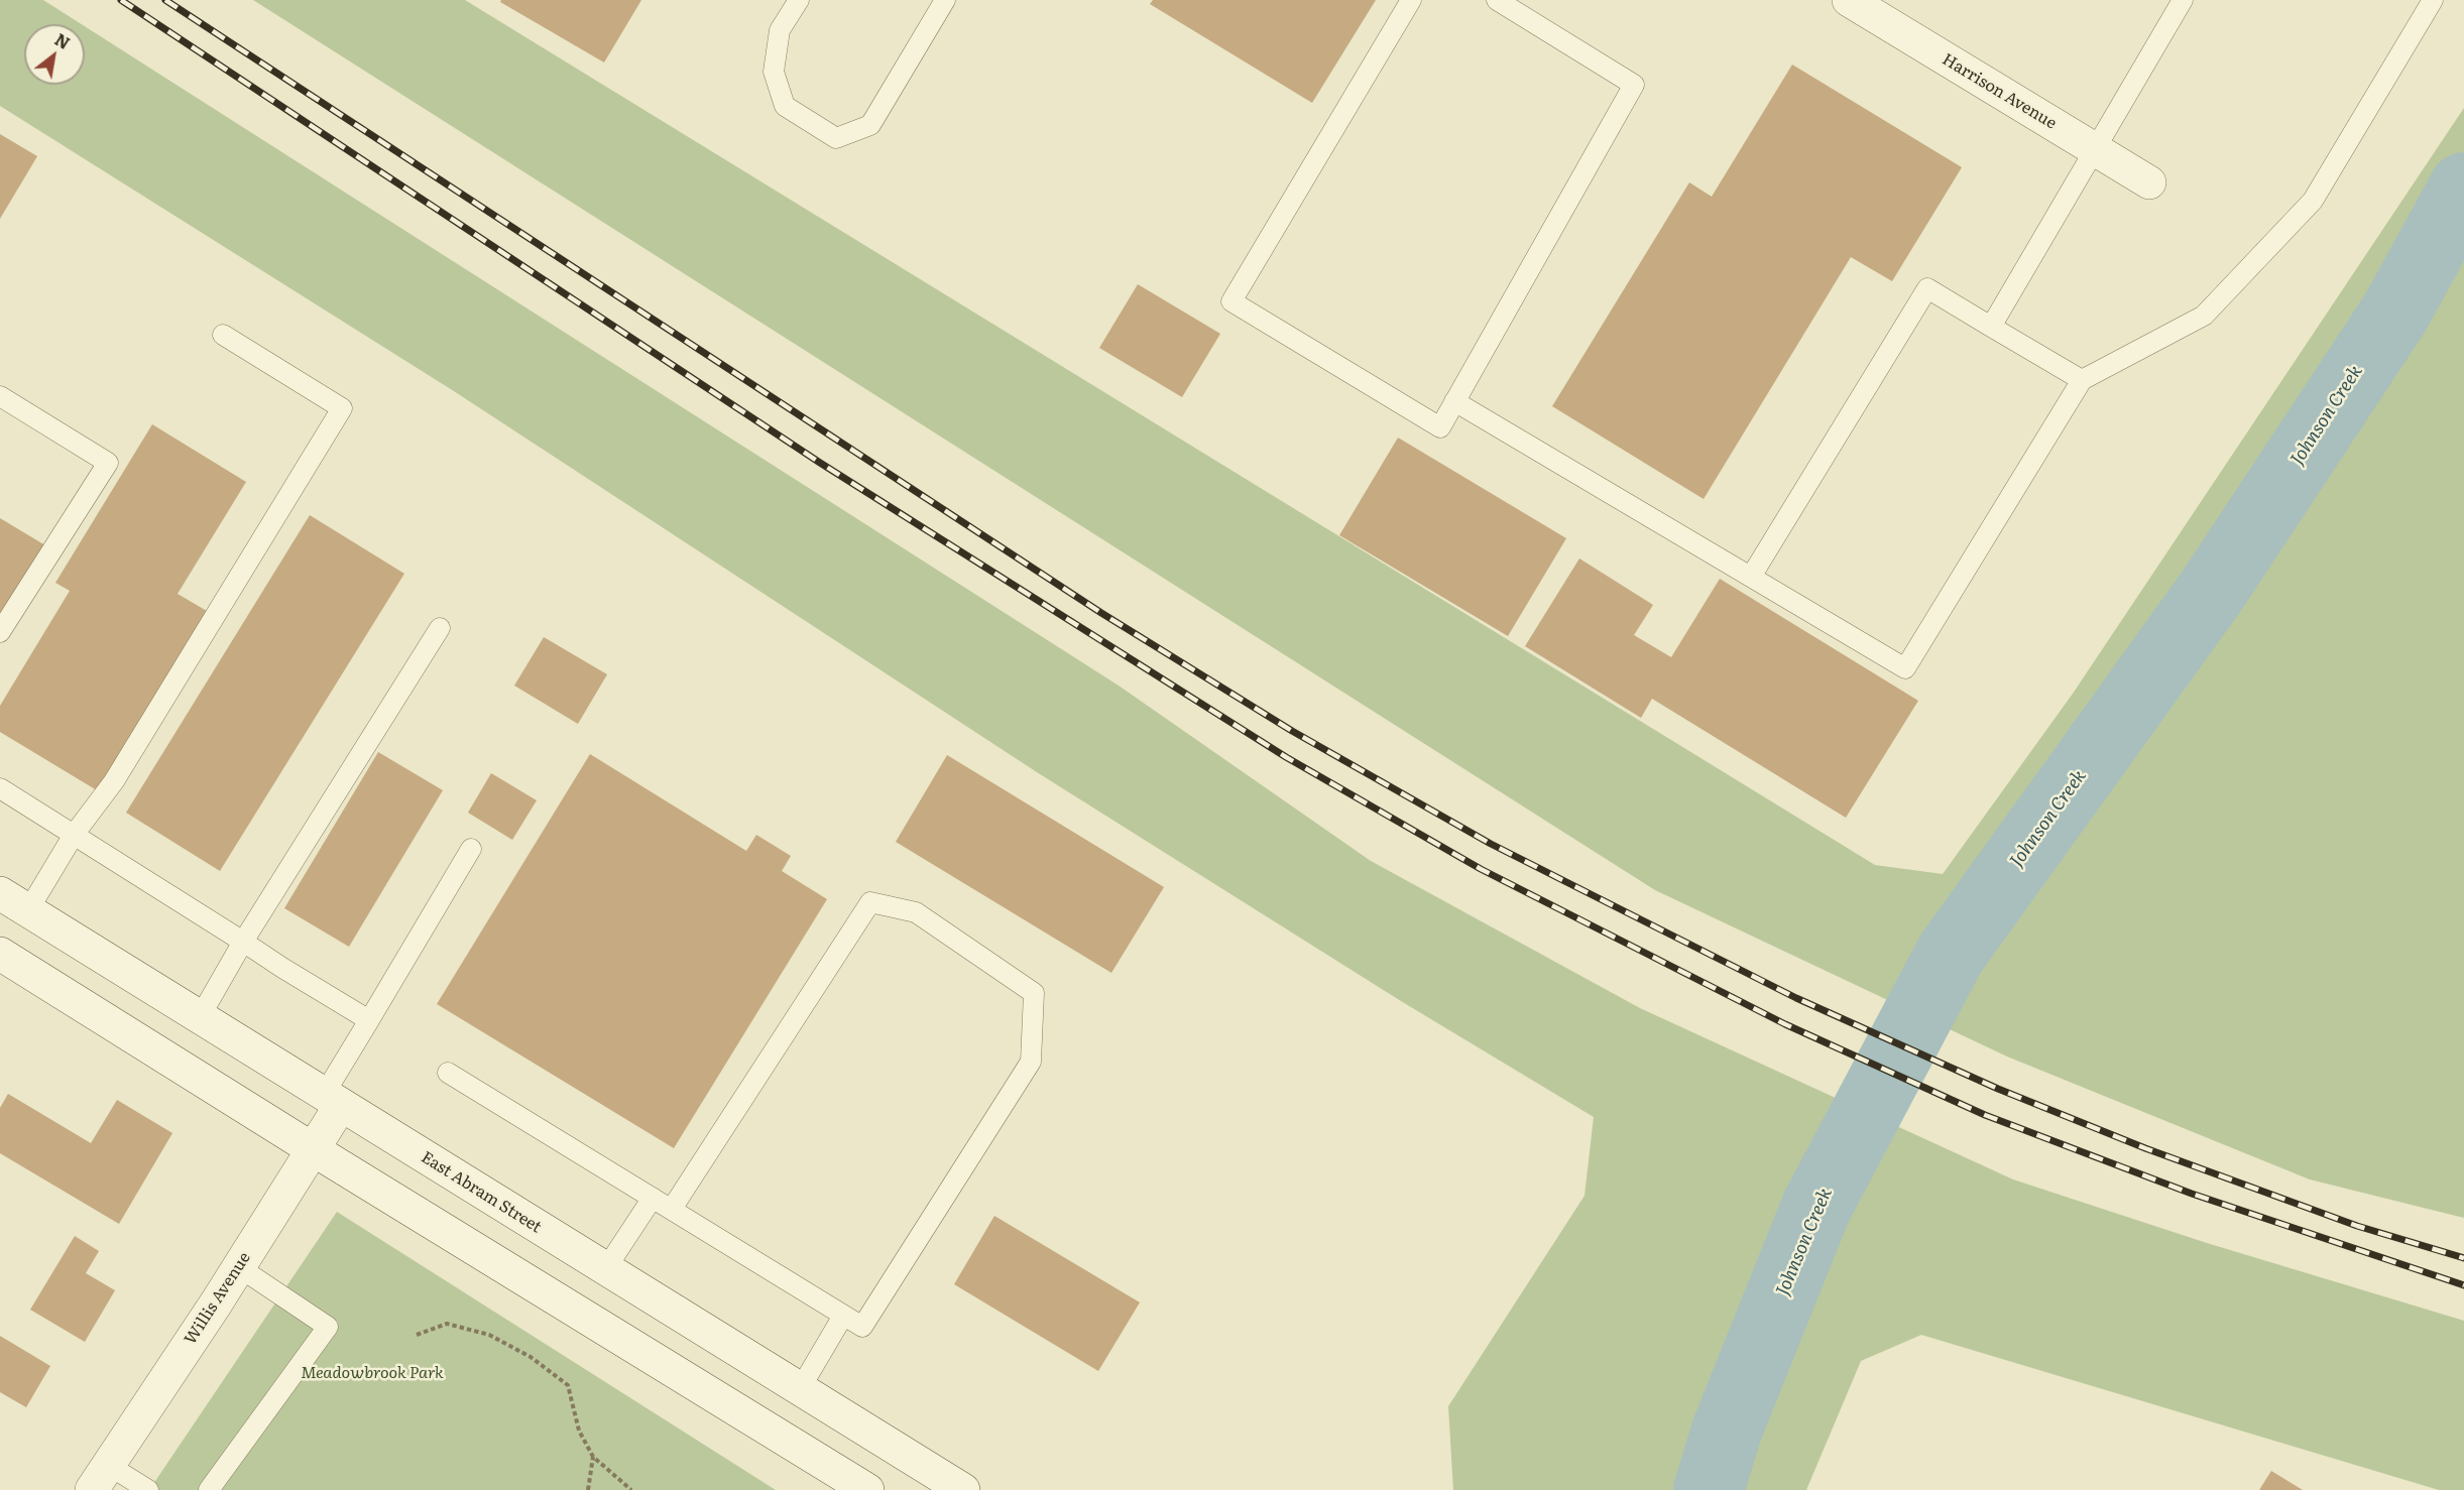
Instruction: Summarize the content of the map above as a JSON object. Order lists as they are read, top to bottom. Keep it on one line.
{"streets":{"main road":["Harrison Avenue","East Abram Street","Willis Avenue"]},"crossings":[["East Abram Street","Willis Avenue"]],"water":["Johnson Creek"],"parks":["Meadowbrook Park"],"north":"top right"}
